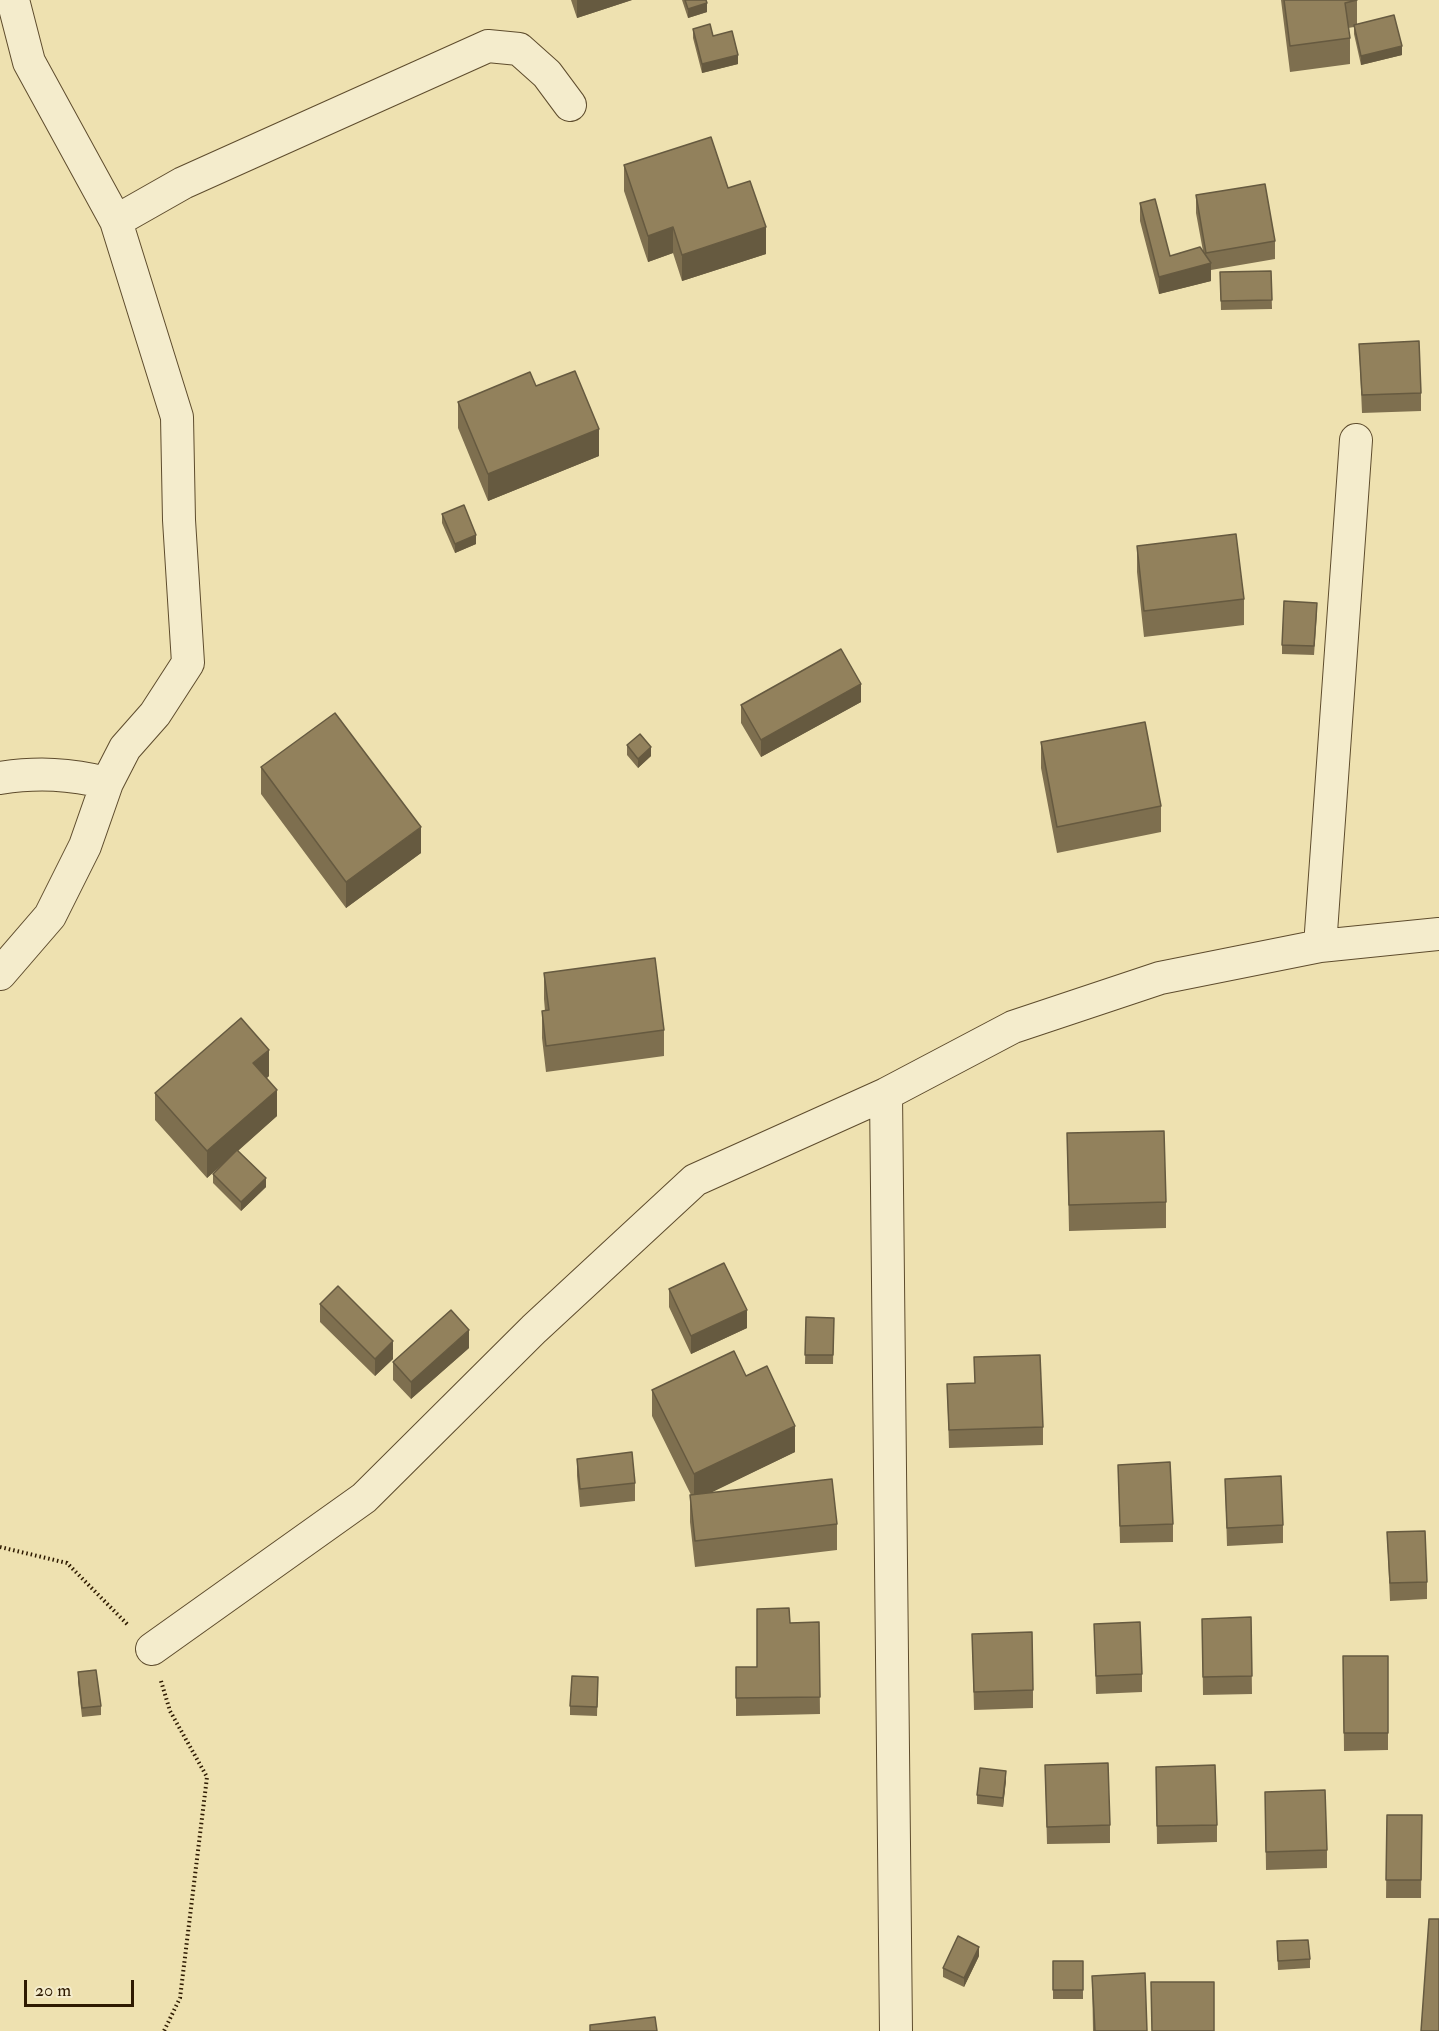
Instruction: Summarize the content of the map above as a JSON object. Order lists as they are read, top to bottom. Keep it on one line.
{"scale_bar":"20 m"}
